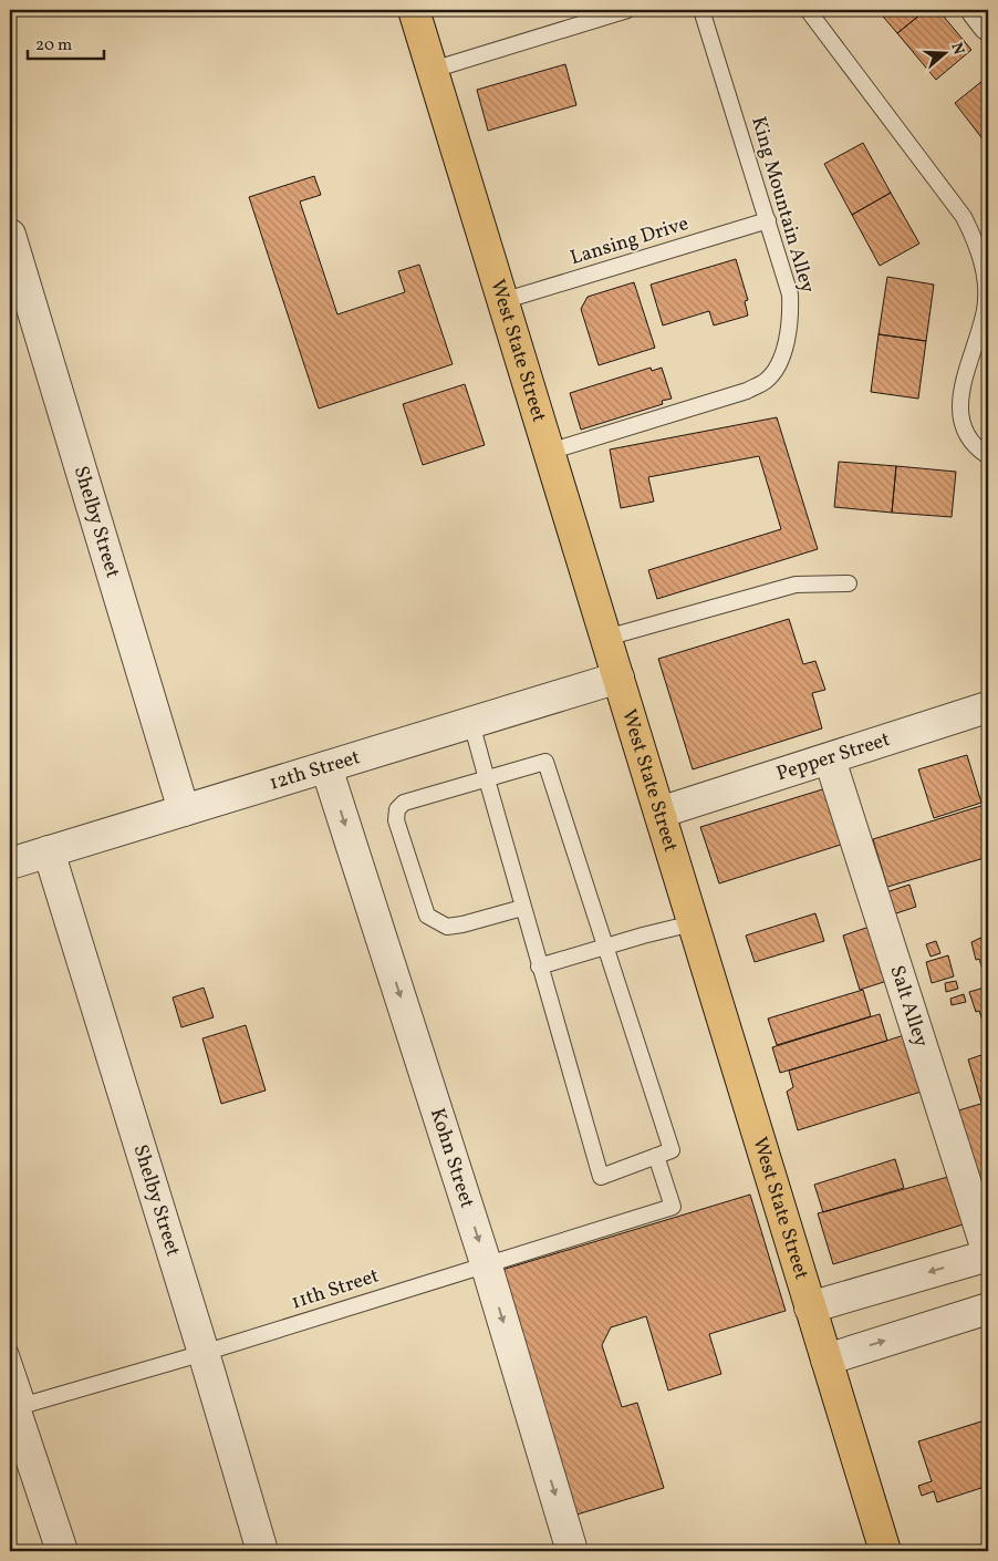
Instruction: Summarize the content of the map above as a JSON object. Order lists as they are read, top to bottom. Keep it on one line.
{"streets":{"main road":["West State Street"],"street":["Shelby Street","Pepper Street","12th Street","Salt Alley","Kohn Street"],"lane":["King Mountain Alley","Lansing Drive","11th Street"]},"crossings":[["King Mountain Alley","Lansing Drive"],["King Mountain Alley","West State Street"],["Lansing Drive","West State Street"],["West State Street","Pepper Street"],["West State Street","12th Street"],["Shelby Street","12th Street"],["Shelby Street","11th Street"],["Pepper Street","Salt Alley"],["12th Street","Kohn Street"],["Kohn Street","11th Street"]],"one_way":["Kohn Street"],"scale_bar":"20 m","north":"right"}
